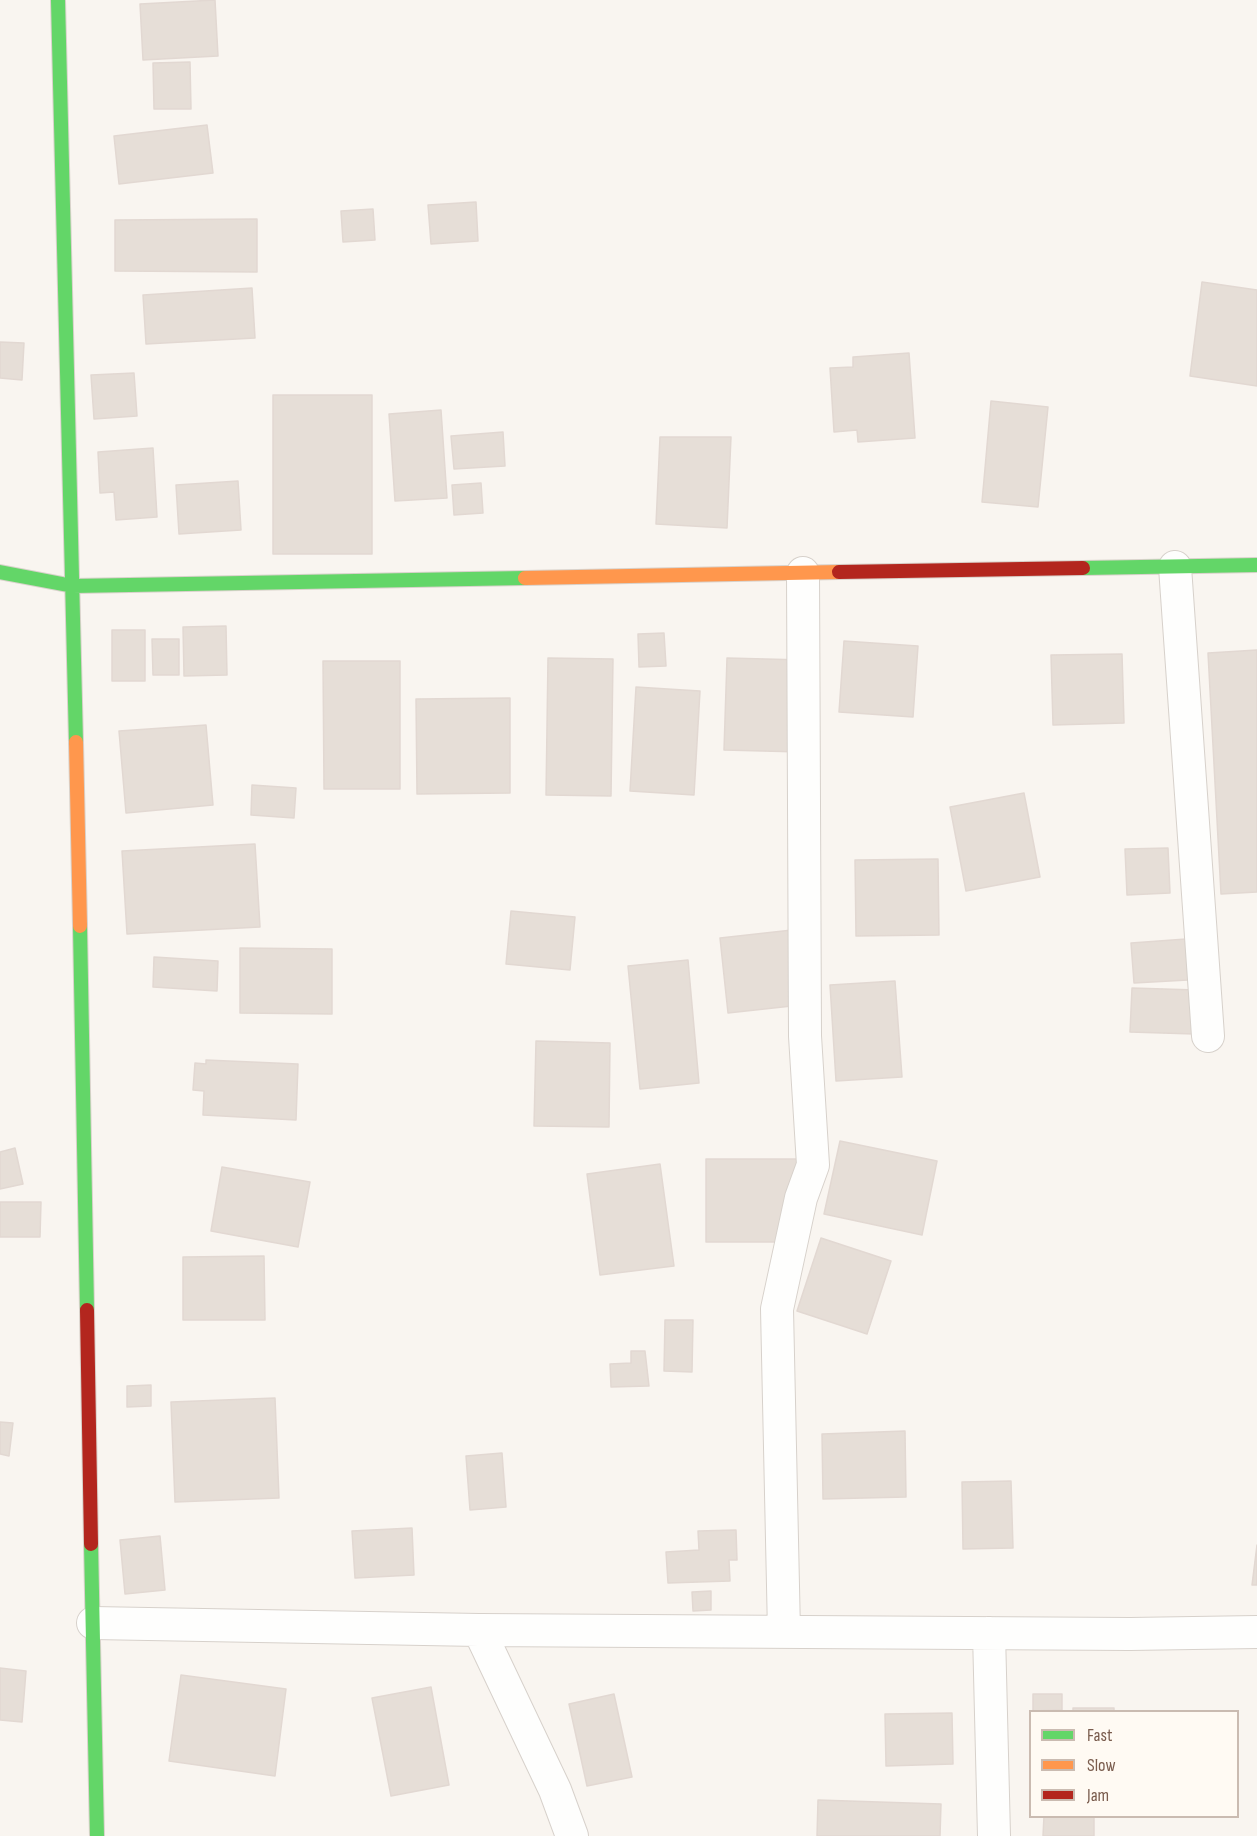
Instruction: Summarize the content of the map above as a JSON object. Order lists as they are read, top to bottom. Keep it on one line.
{"legend":["Fast","Slow","Jam"]}
